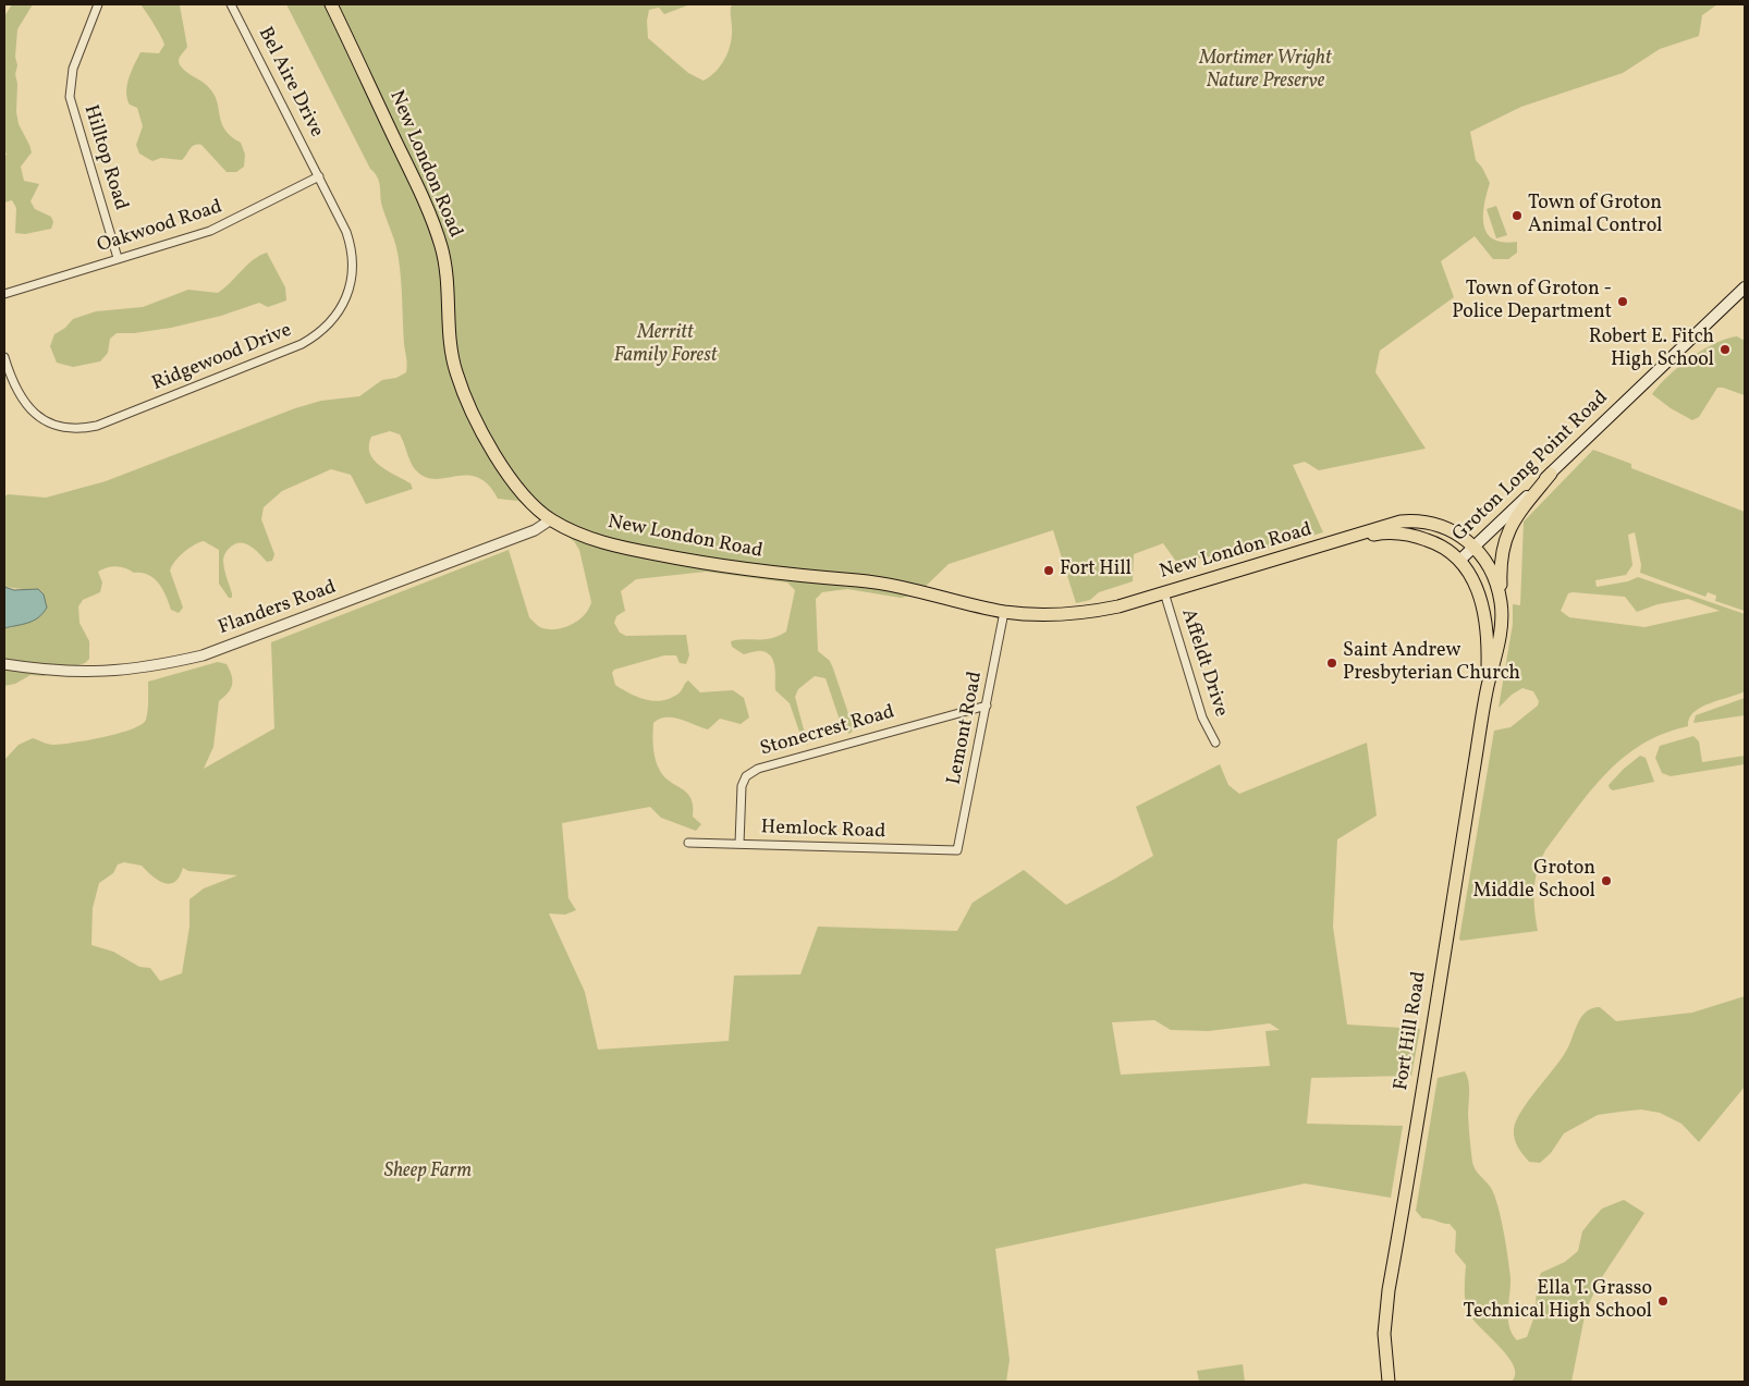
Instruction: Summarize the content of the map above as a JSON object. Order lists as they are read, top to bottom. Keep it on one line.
{"streets":{"main road":["New London Road","Groton Long Point Road","Fort Hill Road"],"street":["Bel Aire Drive","Hilltop Road","Oakwood Road","Ridgewood Drive","Flanders Road","Affeldt Drive","Lemont Road","Stonecrest Road","Hemlock Road"]},"crossings":[["Bel Aire Drive","Oakwood Road"],["Bel Aire Drive","Ridgewood Drive"],["Hilltop Road","Oakwood Road"],["New London Road","Flanders Road"],["New London Road","Affeldt Drive"],["New London Road","Lemont Road"],["New London Road","Fort Hill Road"],["Oakwood Road","Ridgewood Drive"],["Groton Long Point Road","Fort Hill Road"],["Lemont Road","Stonecrest Road"],["Lemont Road","Hemlock Road"],["Stonecrest Road","Hemlock Road"]],"parks":["Mortimer Wright Nature Preserve","Merritt Family Forest","Sheep Farm"],"places":["Town of Groton Animal Control","Town of Groton - Police Department","Robert E. Fitch High School","Fort Hill","Saint Andrew Presbyterian Church","Groton Middle School","Ella T. Grasso Technical High School"]}
